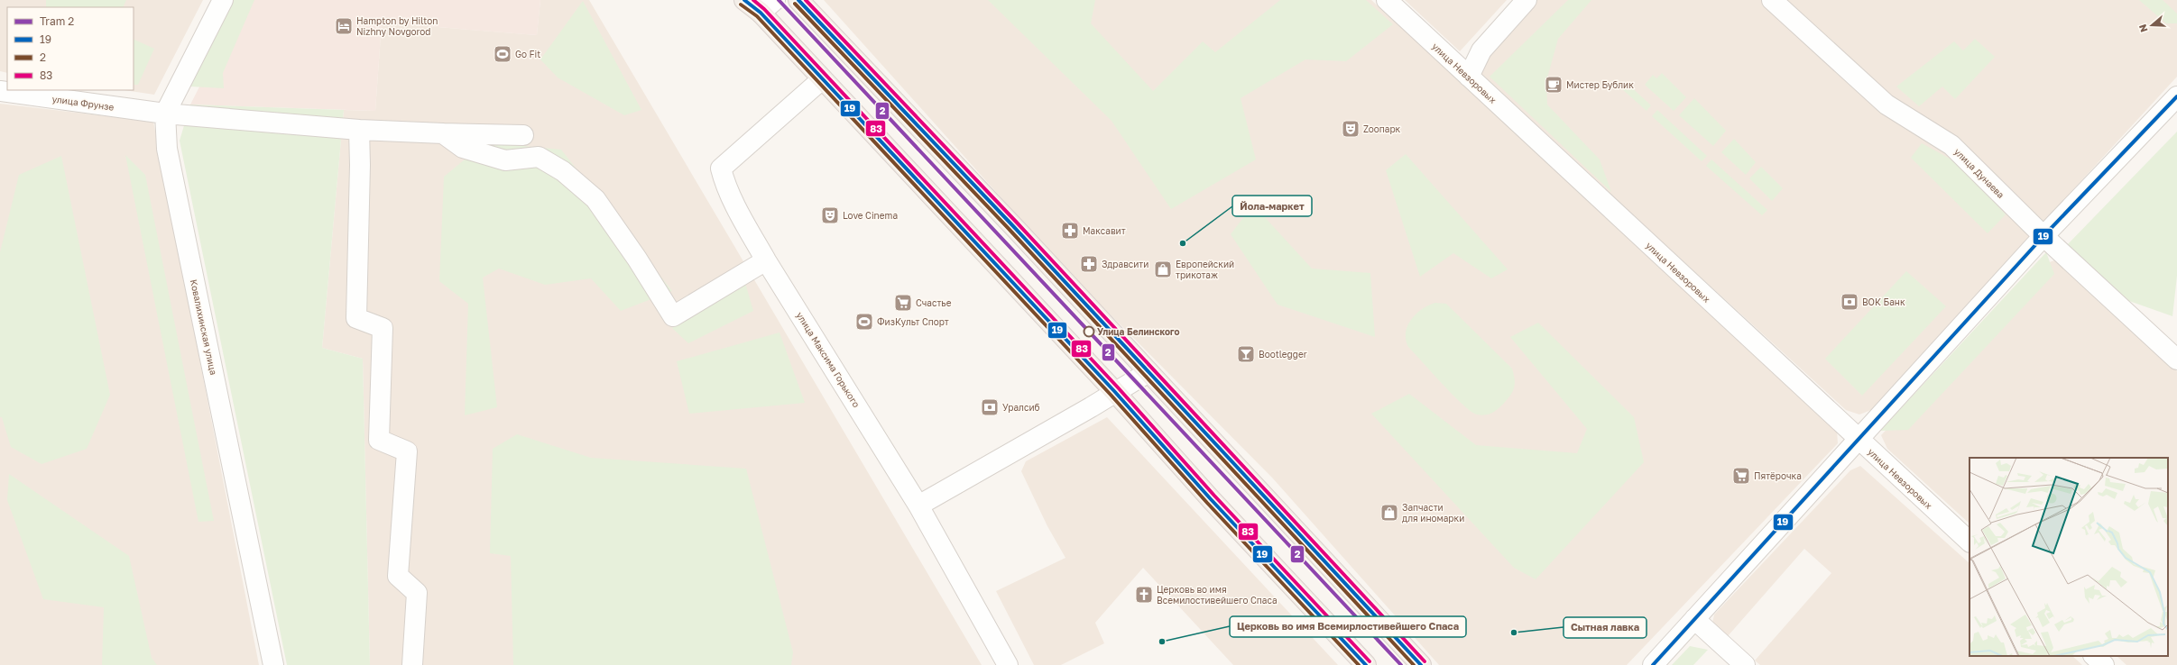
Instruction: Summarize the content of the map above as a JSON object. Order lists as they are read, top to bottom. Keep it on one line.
{"streets":{"street":["улица Невзоровых","улица Фрунзе","улица Дунаева","Ковалихинская улица","улица Максима Горького"]},"crossings":[["улица Фрунзе","Ковалихинская улица"]],"places":{"hotel":["Hampton by Hilton Nizhny Novgorod"],"sports":["Go Fit","ФизКульт Спорт"],"cafe":["Мистер Бублик"],"theatre":["Zooпарк","Love Cinema"],"pharmacy":["Максавит","Здравсити"],"other":["Йола-маркет","Улица Белинского","Сытная лавка","Церковь во имя Всемирлостивейшего Спаса"],"shop":["Европейский трикотаж","Запчасти для иномарки"],"bank":["ВОК Банк","Уралсиб"],"supermarket":["Счастье","Пятёрочка"],"bar":["Bootlegger"],"church":["Церковь во имя Всемилостивейшего Спаса"]},"lines":["tram line 2","transit line 19","transit line 83","transit line 2"],"legend":["Tram 2","19","2","83"],"north":"left"}
